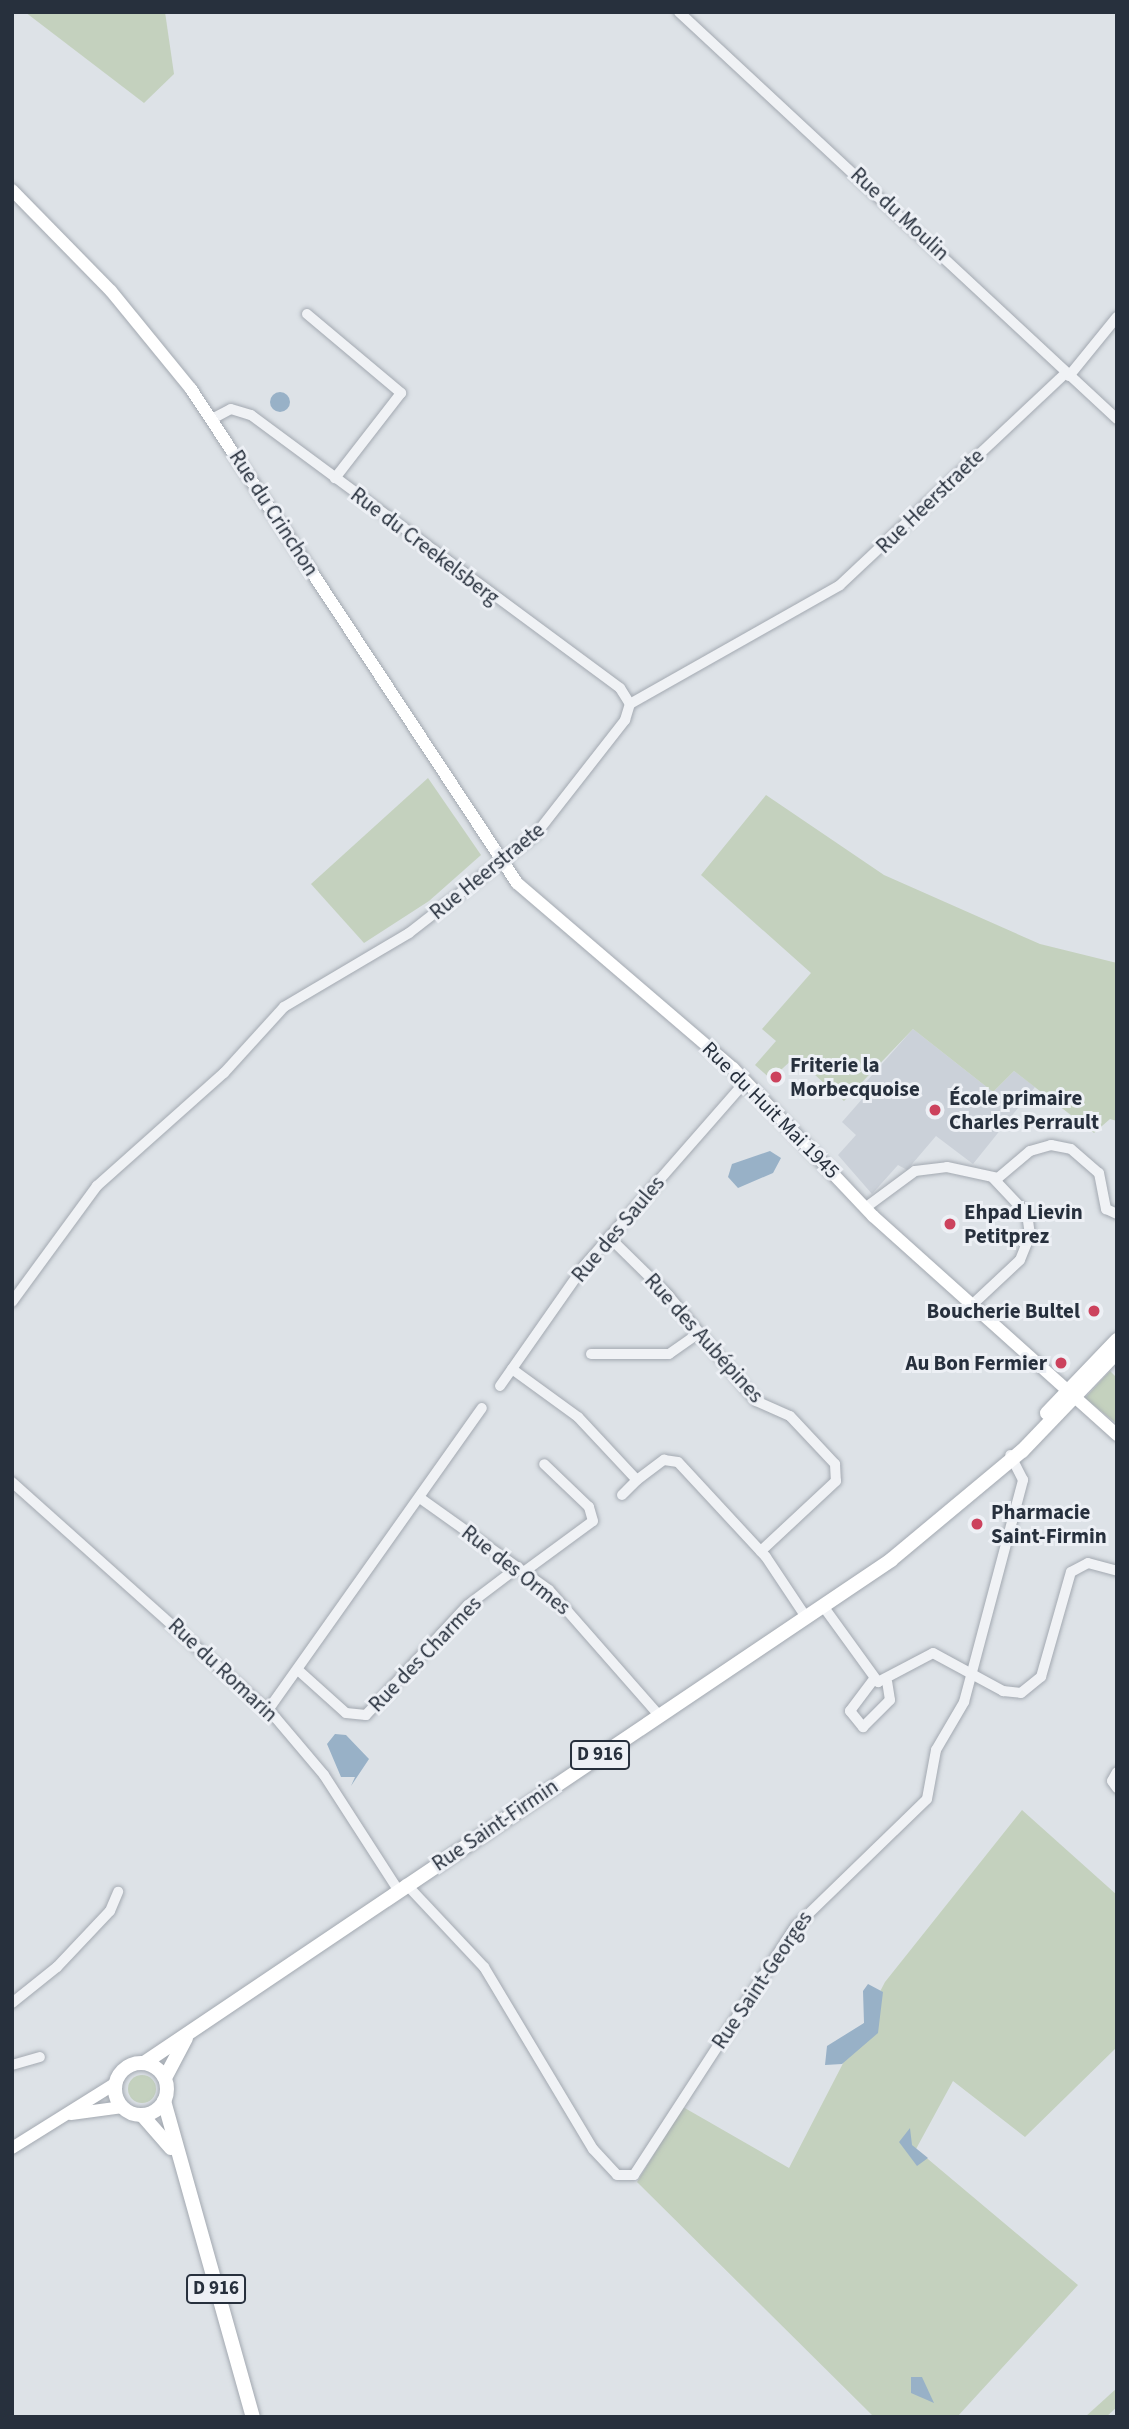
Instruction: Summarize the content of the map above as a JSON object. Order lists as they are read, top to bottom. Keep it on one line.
{"streets":{"main road":["D 916","Rue Saint-Firmin"],"street":["Rue du Moulin","Rue Heerstraete","Rue du Crinchon","Rue du Creekelsberg","Rue du Huit Mai 1945","Rue des Saules","Rue des Aubépines","Rue des Ormes","Rue des Charmes","Rue du Romarin","Rue Saint-Georges"]},"crossings":[["Rue du Moulin","Rue Heerstraete"],["Rue Heerstraete","Rue du Crinchon"],["Rue Heerstraete","Rue du Creekelsberg"],["Rue Heerstraete","Rue du Huit Mai 1945"],["Rue du Crinchon","Rue du Creekelsberg"],["Rue du Crinchon","Rue du Huit Mai 1945"],["Rue du Huit Mai 1945","Rue des Saules"],["Rue du Huit Mai 1945","D 916"],["Rue du Huit Mai 1945","Rue Saint-Firmin"],["Rue des Saules","Rue des Aubépines"],["Rue des Ormes","Rue des Charmes"],["Rue des Ormes","Rue Saint-Firmin"],["Rue du Romarin","Rue Saint-Firmin"],["Rue du Romarin","Rue Saint-Georges"],["D 916","Rue Saint-Firmin"],["Rue Saint-Firmin","Rue Saint-Georges"]],"places":["Friterie la Morbecquoise","École primaire Charles Perrault","Ehpad Lievin Petitprez","Boucherie Bultel","Au Bon Fermier","Pharmacie Saint-Firmin"]}
